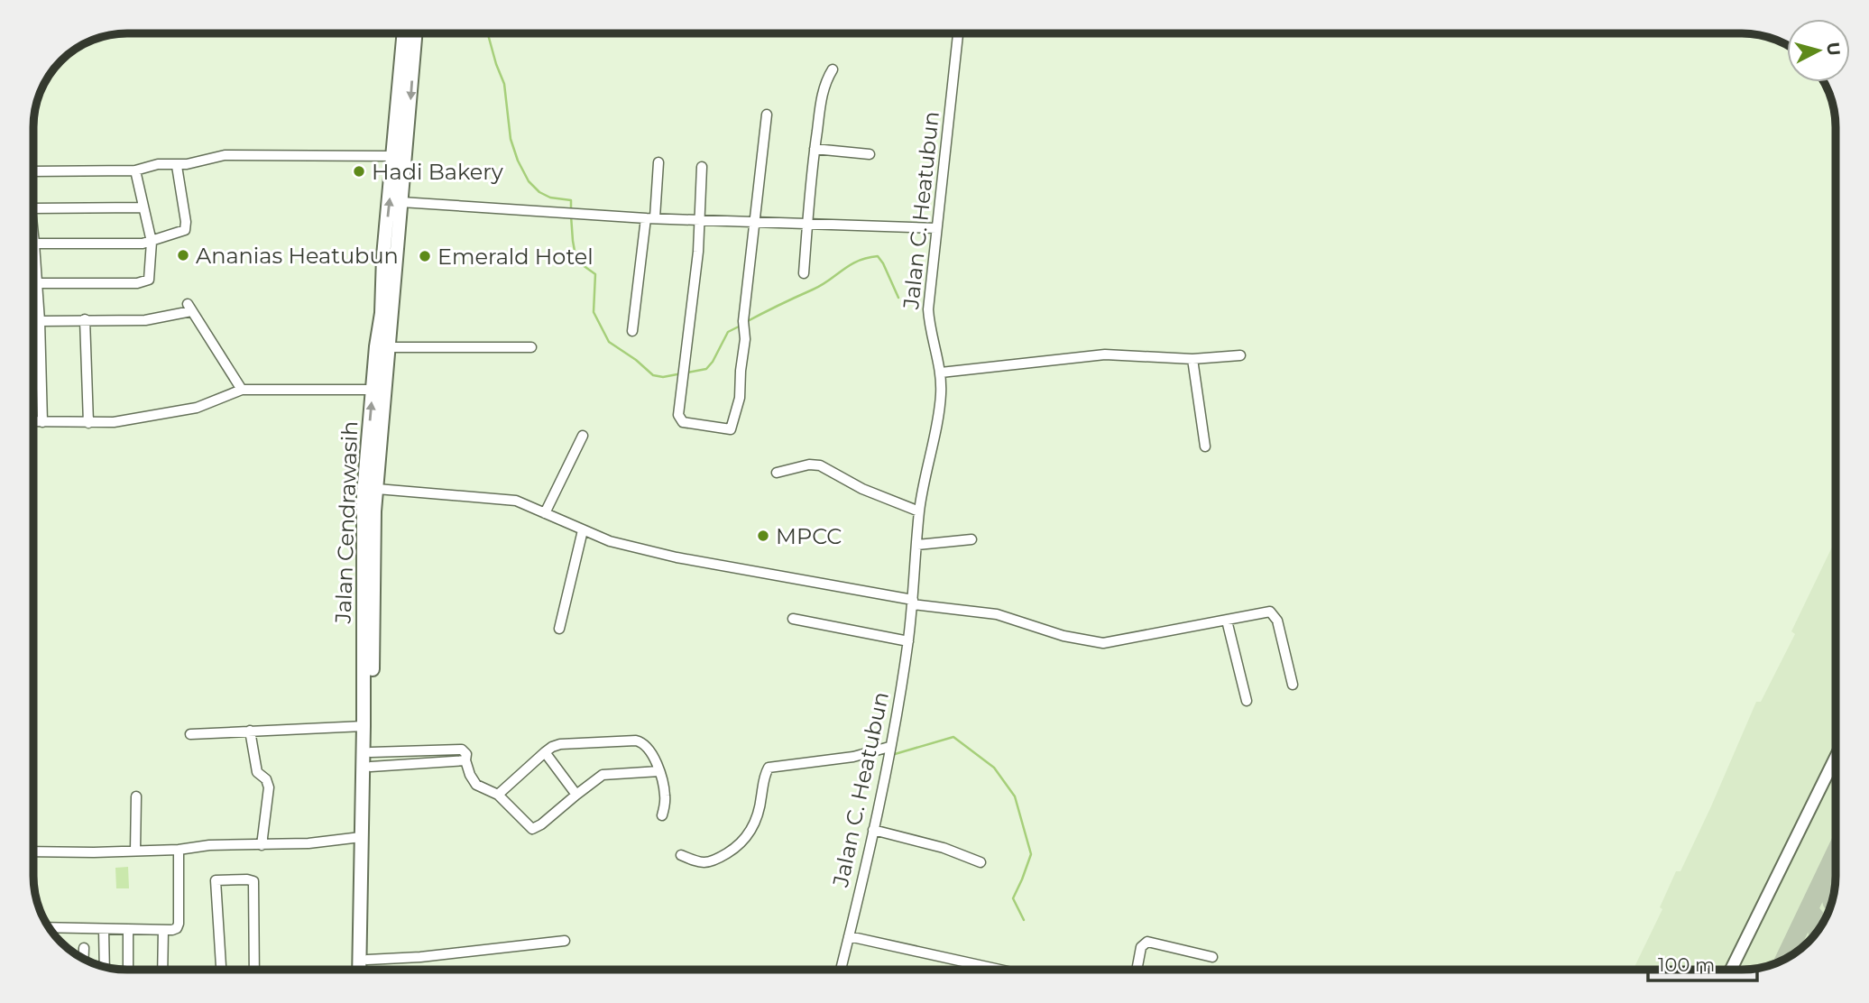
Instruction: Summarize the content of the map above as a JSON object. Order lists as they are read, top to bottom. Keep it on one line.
{"streets":{"main road":["Jalan Cendrawasih"],"street":["Jalan C. Heatubun"]},"places":["Hadi Bakery","Ananias Heatubun","Emerald Hotel","MPCC"],"scale_bar":"100 m","north":"right"}
